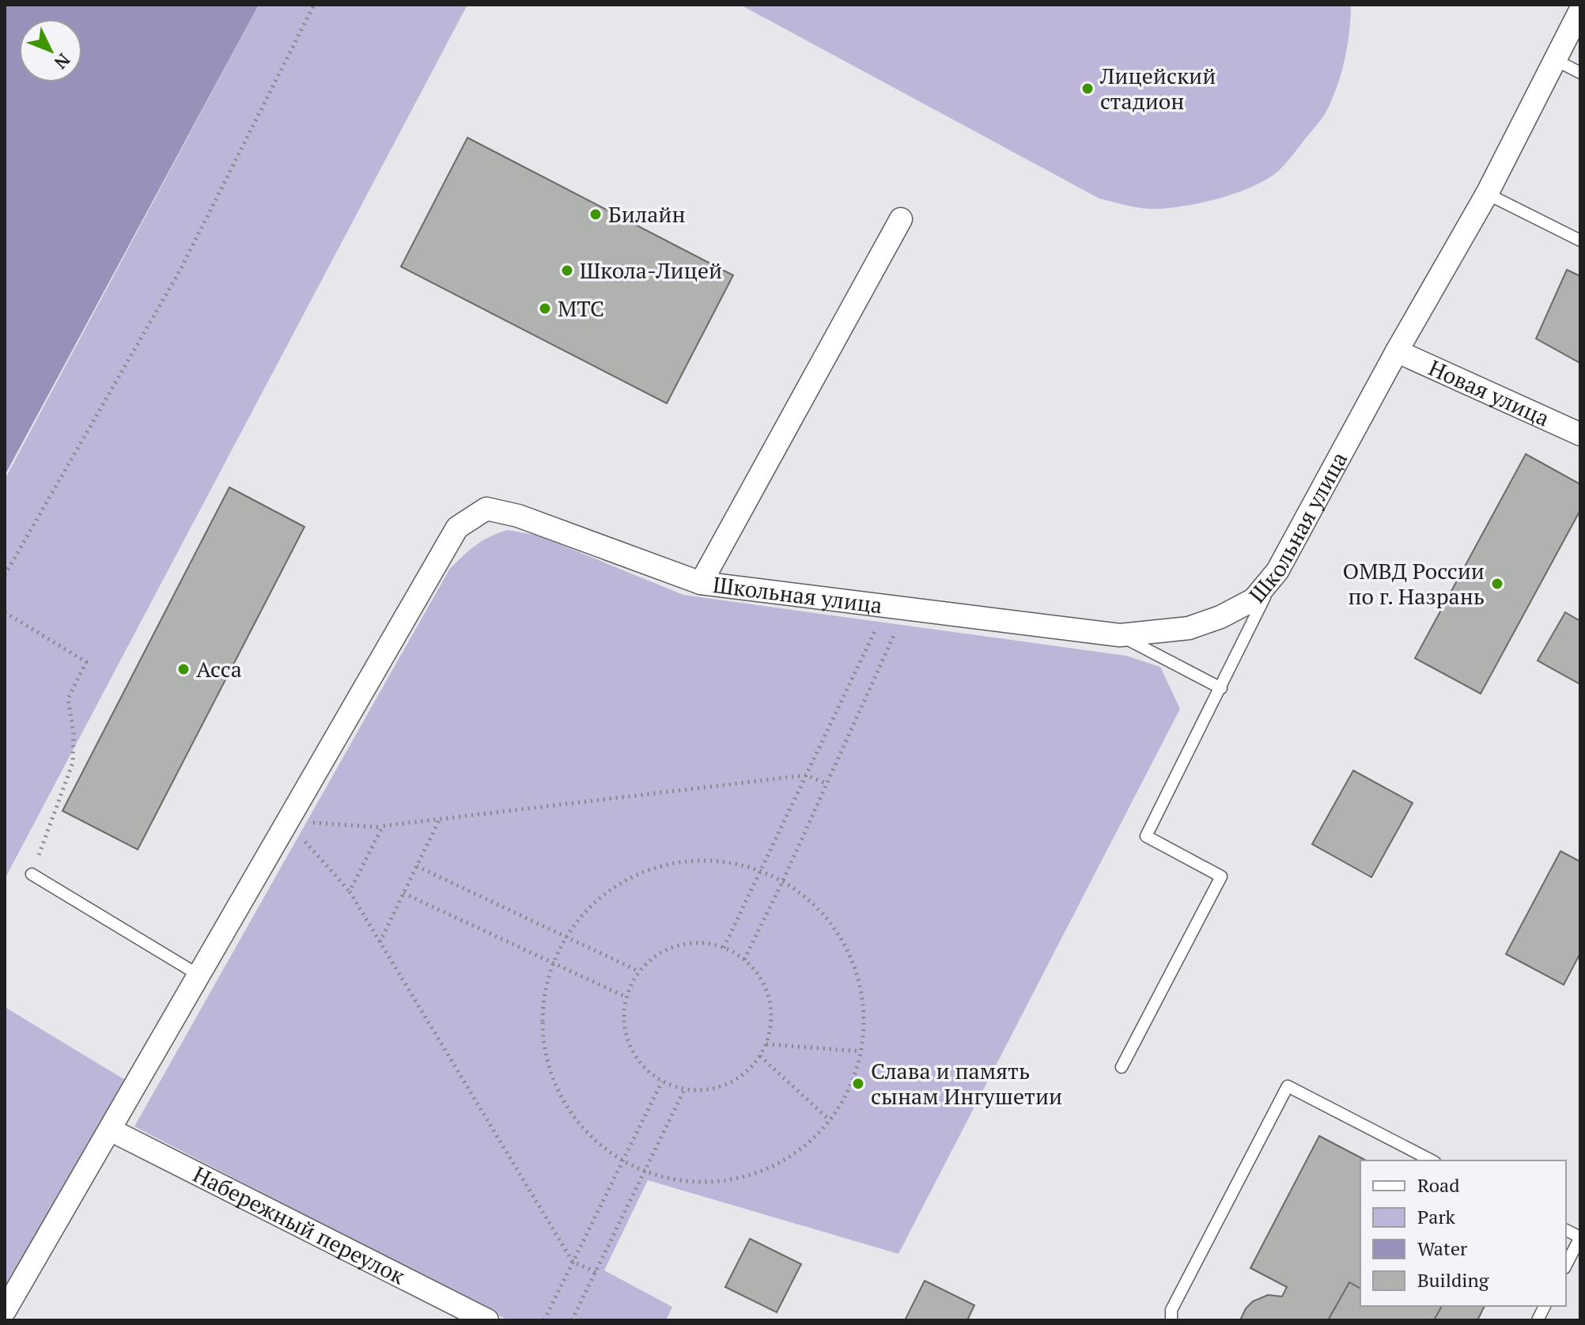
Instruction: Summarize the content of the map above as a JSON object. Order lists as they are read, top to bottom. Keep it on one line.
{"streets":{"street":["Новая улица","Школьная улица","Набережный переулок"]},"crossings":[["Новая улица","Школьная улица"]],"places":["Лицейский стадион","Билайн","Школа-Лицей","МТС","ОМВД России по г. Назрань","Асса","Слава и память сынам Ингушетии"],"legend":["Road","Park","Water","Building"],"north":"bottom right"}
